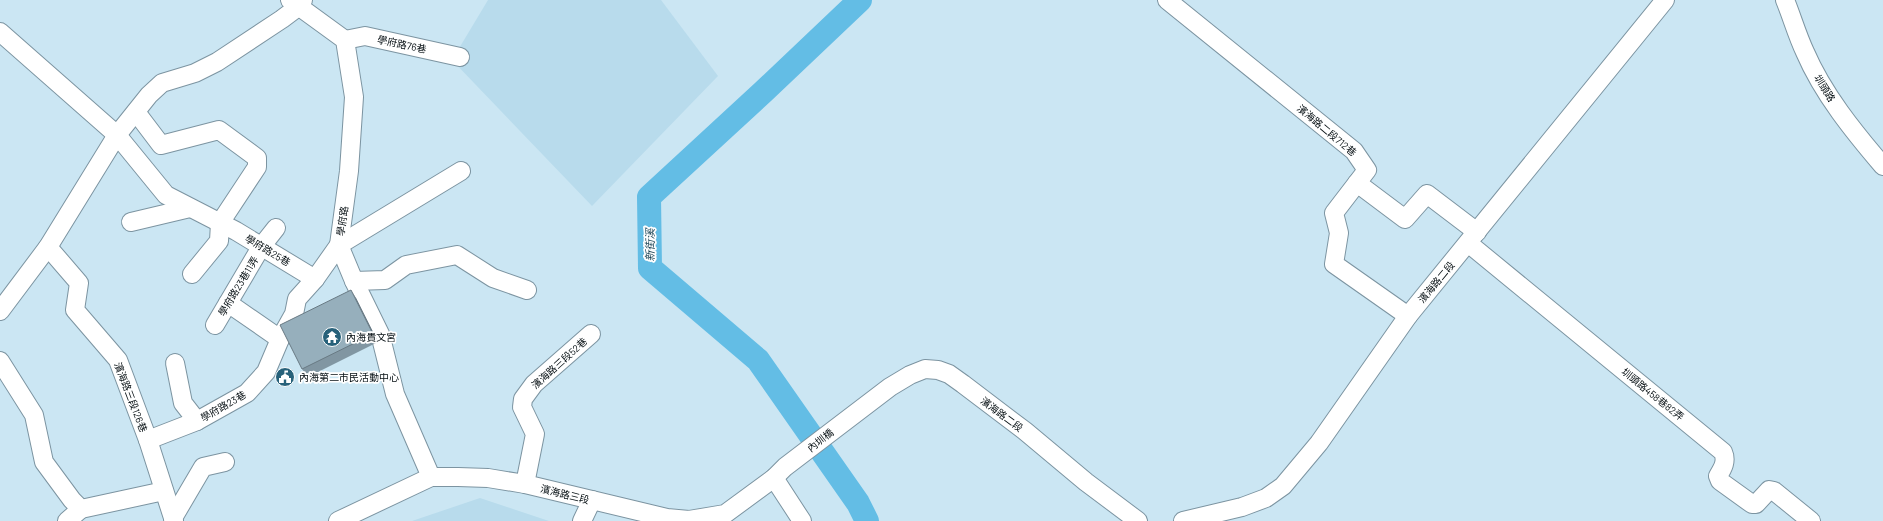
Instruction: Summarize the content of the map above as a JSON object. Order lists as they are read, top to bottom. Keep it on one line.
{"streets":{"street":["學府路76巷","圳頭路","濱海路二段712巷","學府路","學府路25巷","濱海路二段","學府路23巷11弄","濱海路三段52巷","圳頭路458巷82弄","濱海路三段126巷","學府路23巷","內圳橋","濱海路三段"]},"crossings":[["學府路76巷","學府路"],["濱海路二段712巷","濱海路二段"],["學府路","學府路23巷"],["學府路","濱海路三段"],["學府路25巷","學府路23巷11弄"],["學府路25巷","學府路23巷"],["濱海路二段","圳頭路458巷82弄"],["濱海路二段","內圳橋"],["濱海路三段52巷","濱海路三段"],["濱海路三段126巷","學府路23巷"],["內圳橋","濱海路三段"]],"water":["新街溪"],"places":{"temple":["內海貴文宮"],"public building":["內海第二市民活動中心"]}}
